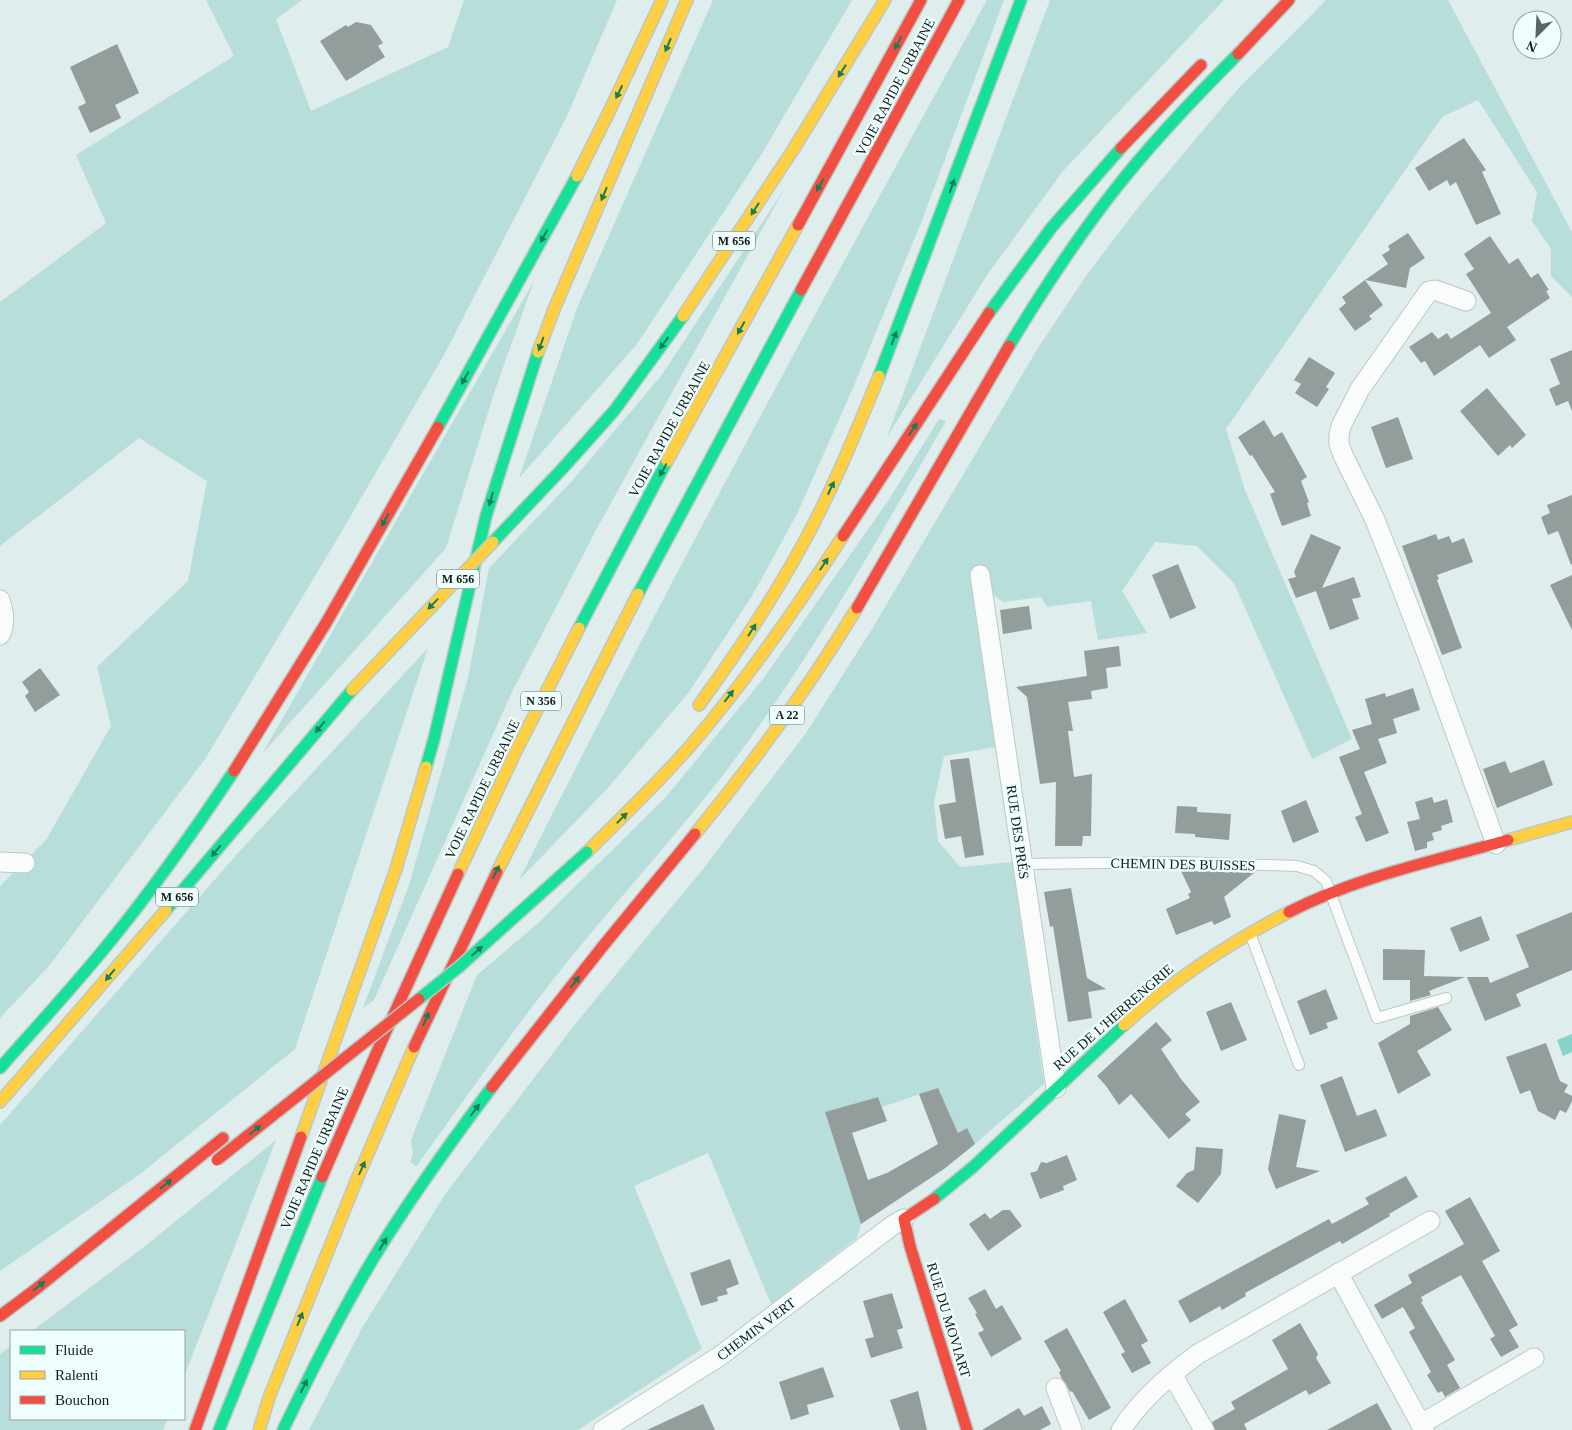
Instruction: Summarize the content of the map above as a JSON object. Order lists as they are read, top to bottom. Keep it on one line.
{"streets":{"main road":["VOIE RAPIDE URBAINE","M 656","N 356","A 22","RUE DE L'HERRENGRIE","RUE DU MOVIART"],"street":["RUE DES PRÉS","CHEMIN VERT"],"lane":["CHEMIN DES BUISSES"]},"crossings":[["RUE DES PRÉS","CHEMIN DES BUISSES"],["RUE DES PRÉS","RUE DE L'HERRENGRIE"],["CHEMIN DES BUISSES","RUE DE L'HERRENGRIE"],["RUE DE L'HERRENGRIE","RUE DU MOVIART"],["RUE DE L'HERRENGRIE","CHEMIN VERT"],["RUE DU MOVIART","CHEMIN VERT"]],"legend":["Fluide","Ralenti","Bouchon"],"north":"bottom left"}
